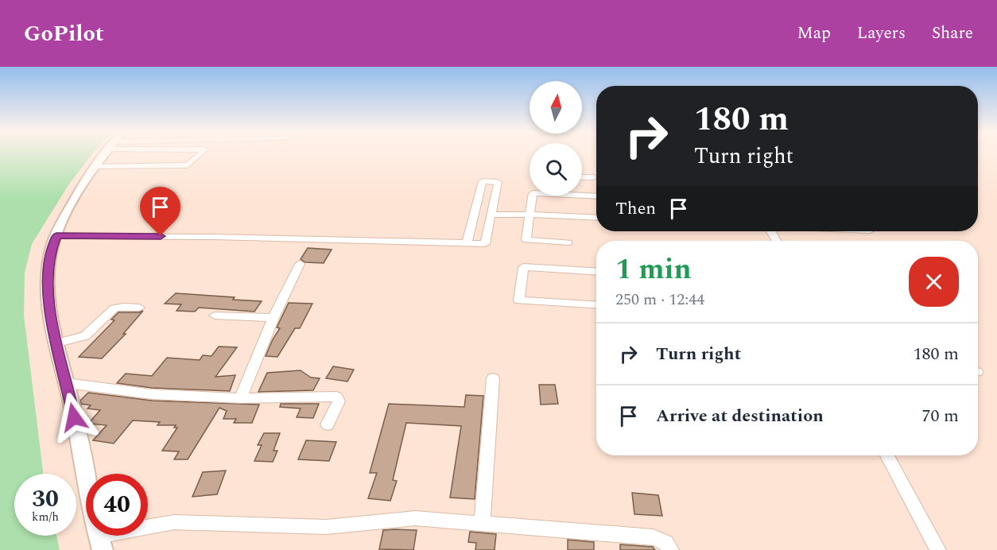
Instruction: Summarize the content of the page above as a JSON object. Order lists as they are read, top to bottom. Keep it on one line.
{"north":"top","page":{"header":"GoPilot","nav":["Map","Layers","Share"],"turn":["180 m","Turn right"],"then":"Then","heading":["1 min","250 m · 12:44"],"list":[{"name":"Turn right","value":"180 m"},{"name":"Arrive at destination","value":"70 m"}],"speed":"30 km/h","limit":"40"}}
